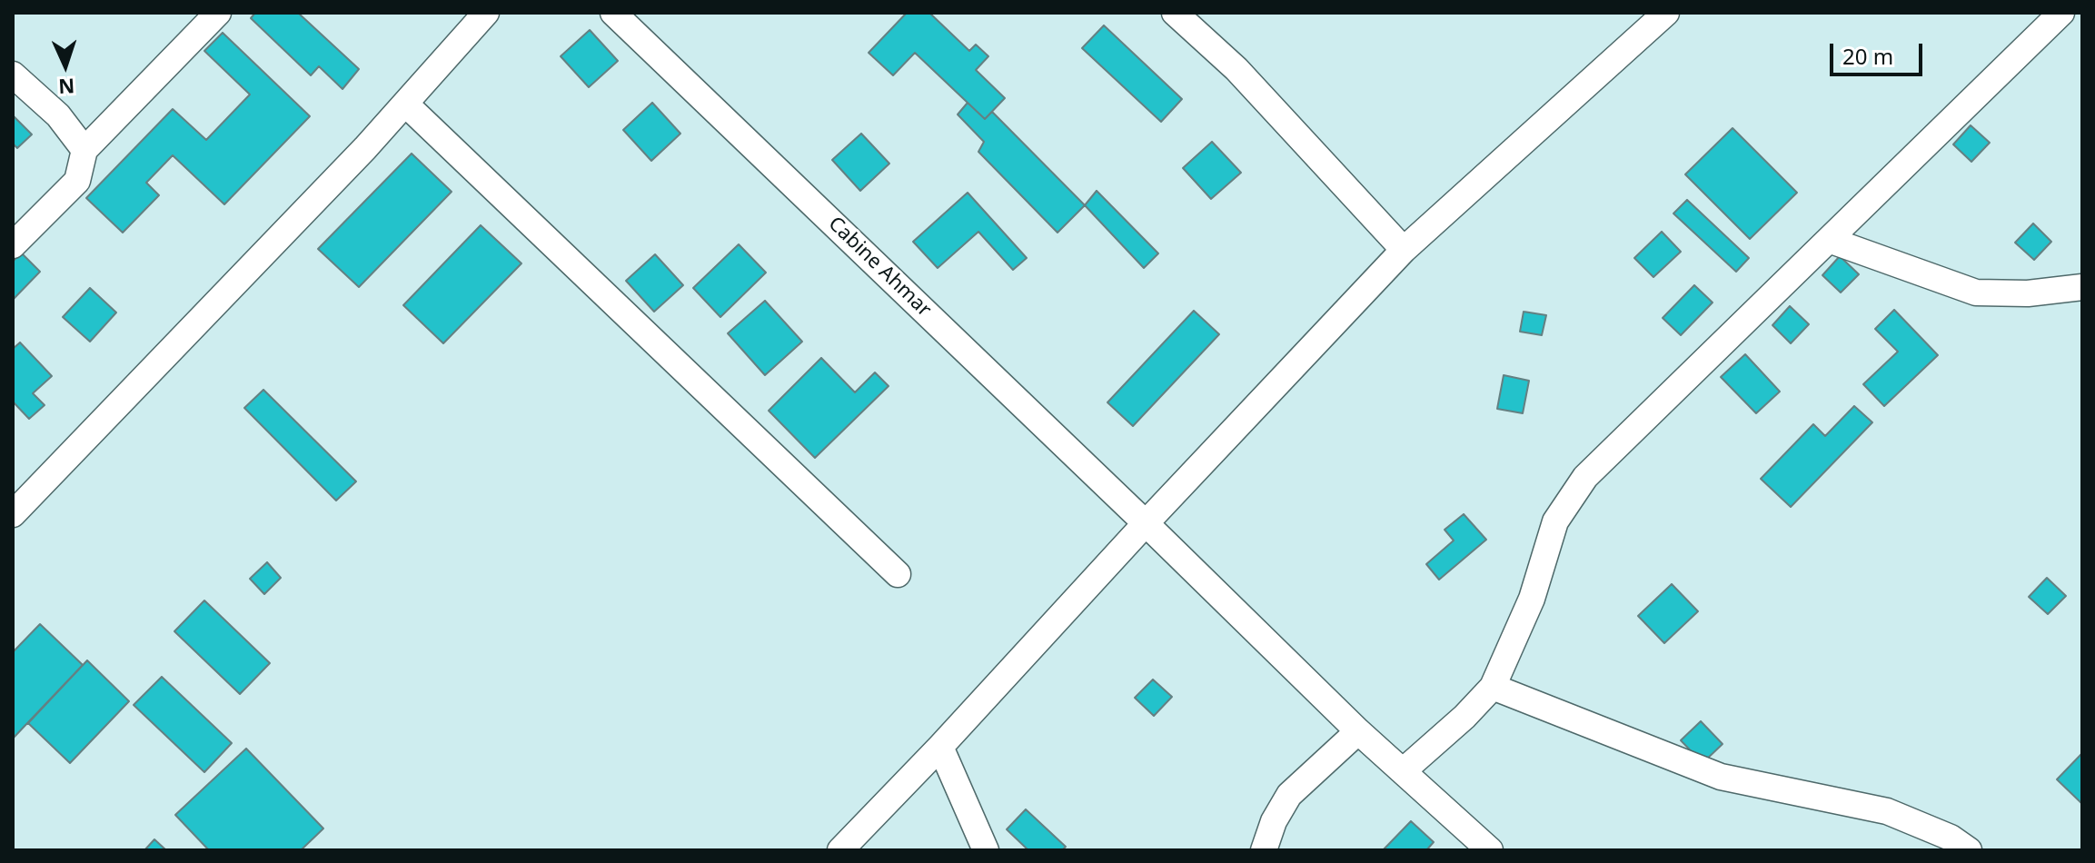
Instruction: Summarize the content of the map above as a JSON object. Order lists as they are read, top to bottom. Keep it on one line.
{"streets":{"street":["Cabine Ahmar"]},"scale_bar":"20 m","north":"bottom"}
